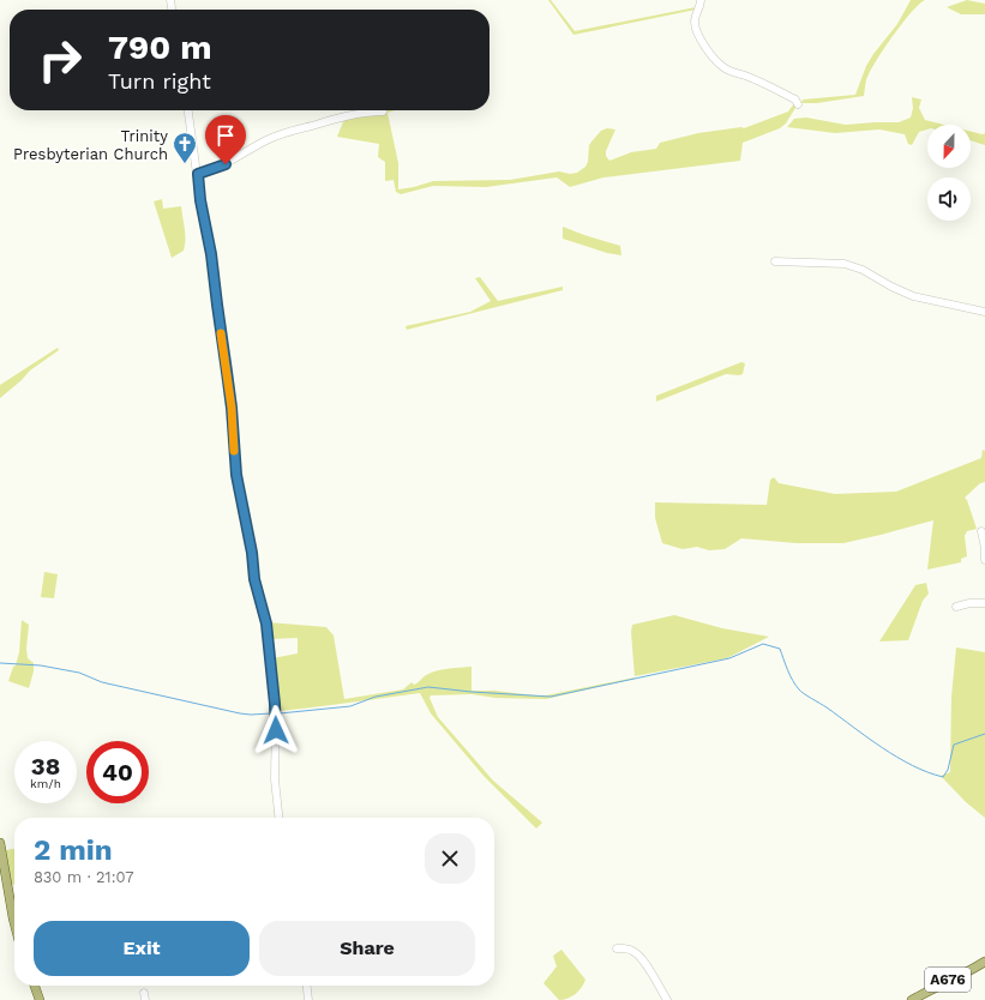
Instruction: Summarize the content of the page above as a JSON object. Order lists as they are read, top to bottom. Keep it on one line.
{"streets":{"main road":["A676"]},"places":{"church":["Trinity Presbyterian Church"]},"north":"bottom","page":{"turn":["790 m","Turn right"],"speed":"38 km/h","limit":"40","heading":["2 min","830 m · 21:07"],"buttons":["Exit","Share"]}}
